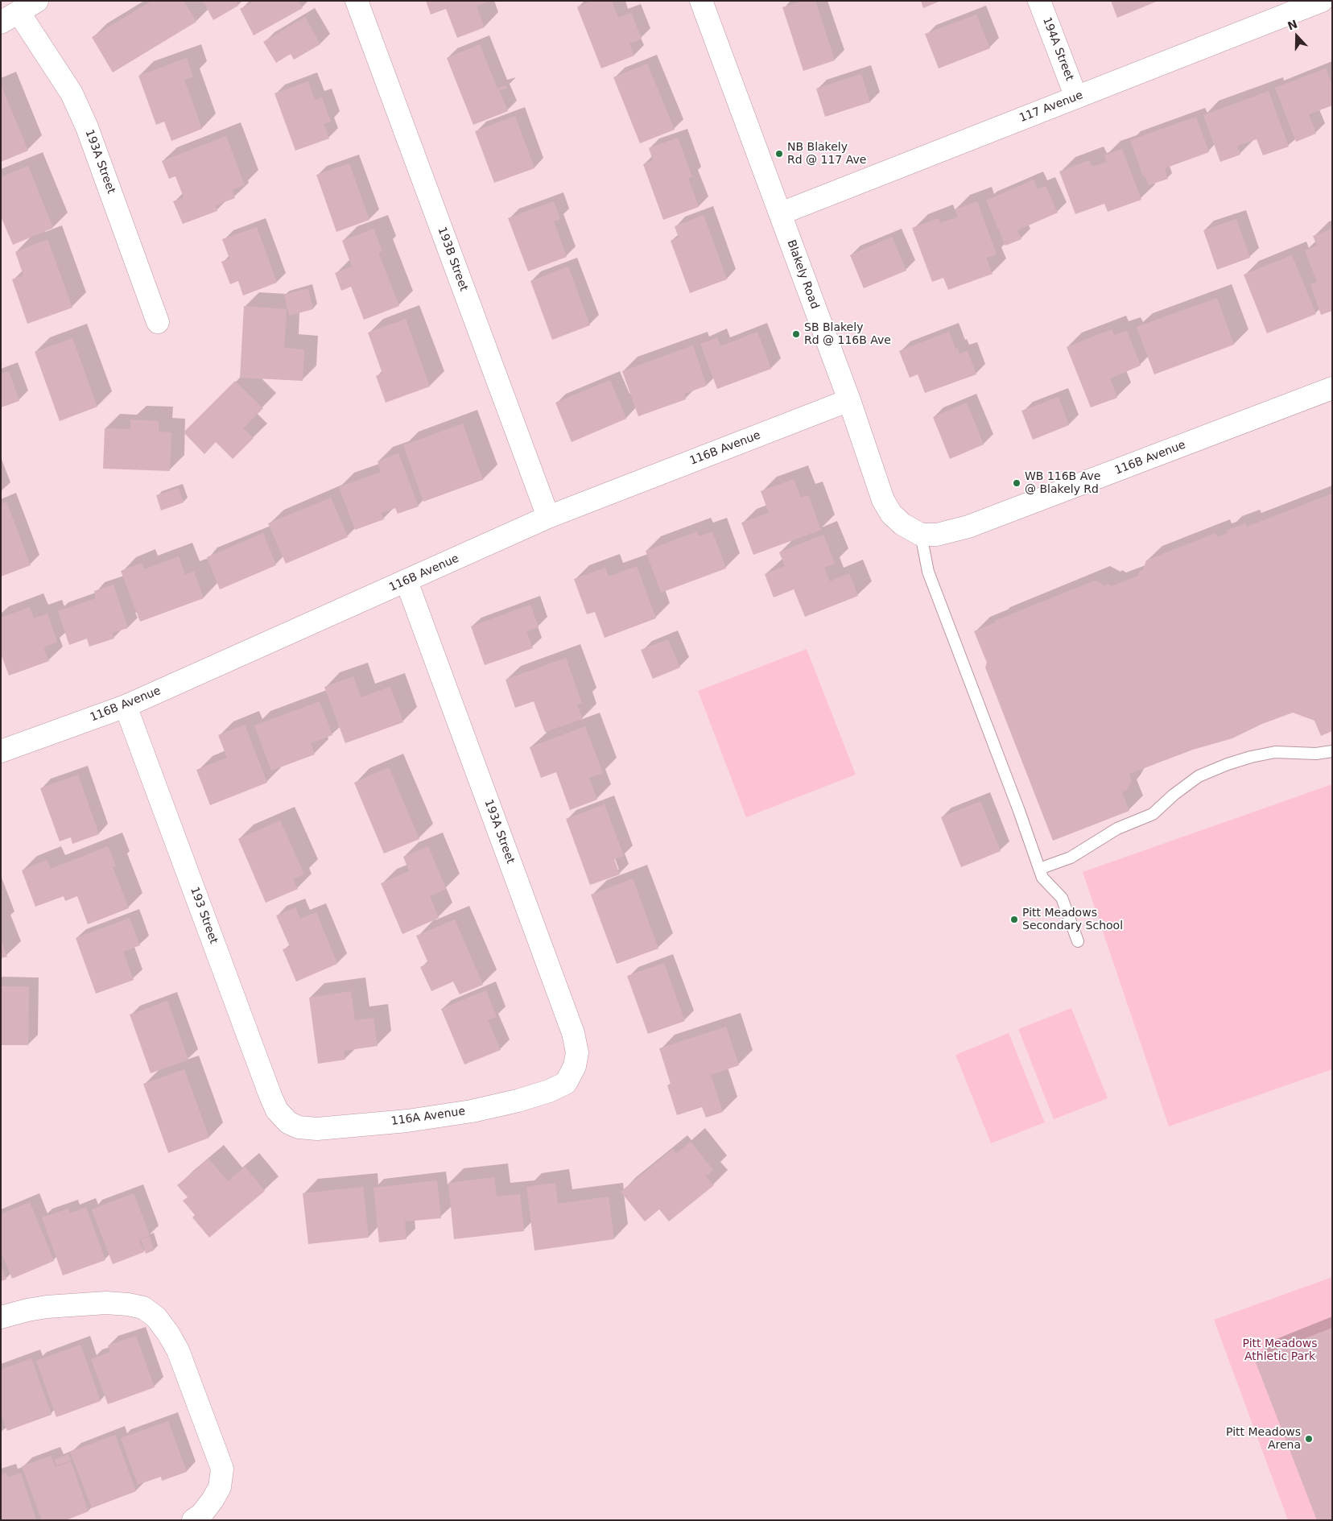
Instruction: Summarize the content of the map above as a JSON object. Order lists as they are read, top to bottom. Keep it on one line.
{"streets":{"street":["194A Street","117 Avenue","193A Street","193B Street","Blakely Road","116B Avenue","193 Street","116A Avenue"]},"crossings":[["194A Street","117 Avenue"],["117 Avenue","Blakely Road"],["193A Street","116B Avenue"],["193A Street","116A Avenue"],["193B Street","116B Avenue"],["Blakely Road","116B Avenue"],["116B Avenue","193 Street"],["193 Street","116A Avenue"]],"parks":["Pitt Meadows Athletic Park"],"places":["NB Blakely Rd @ 117 Ave","SB Blakely Rd @ 116B Ave","WB 116B Ave @ Blakely Rd","Pitt Meadows Secondary School","Pitt Meadows Arena"],"north":"top"}
